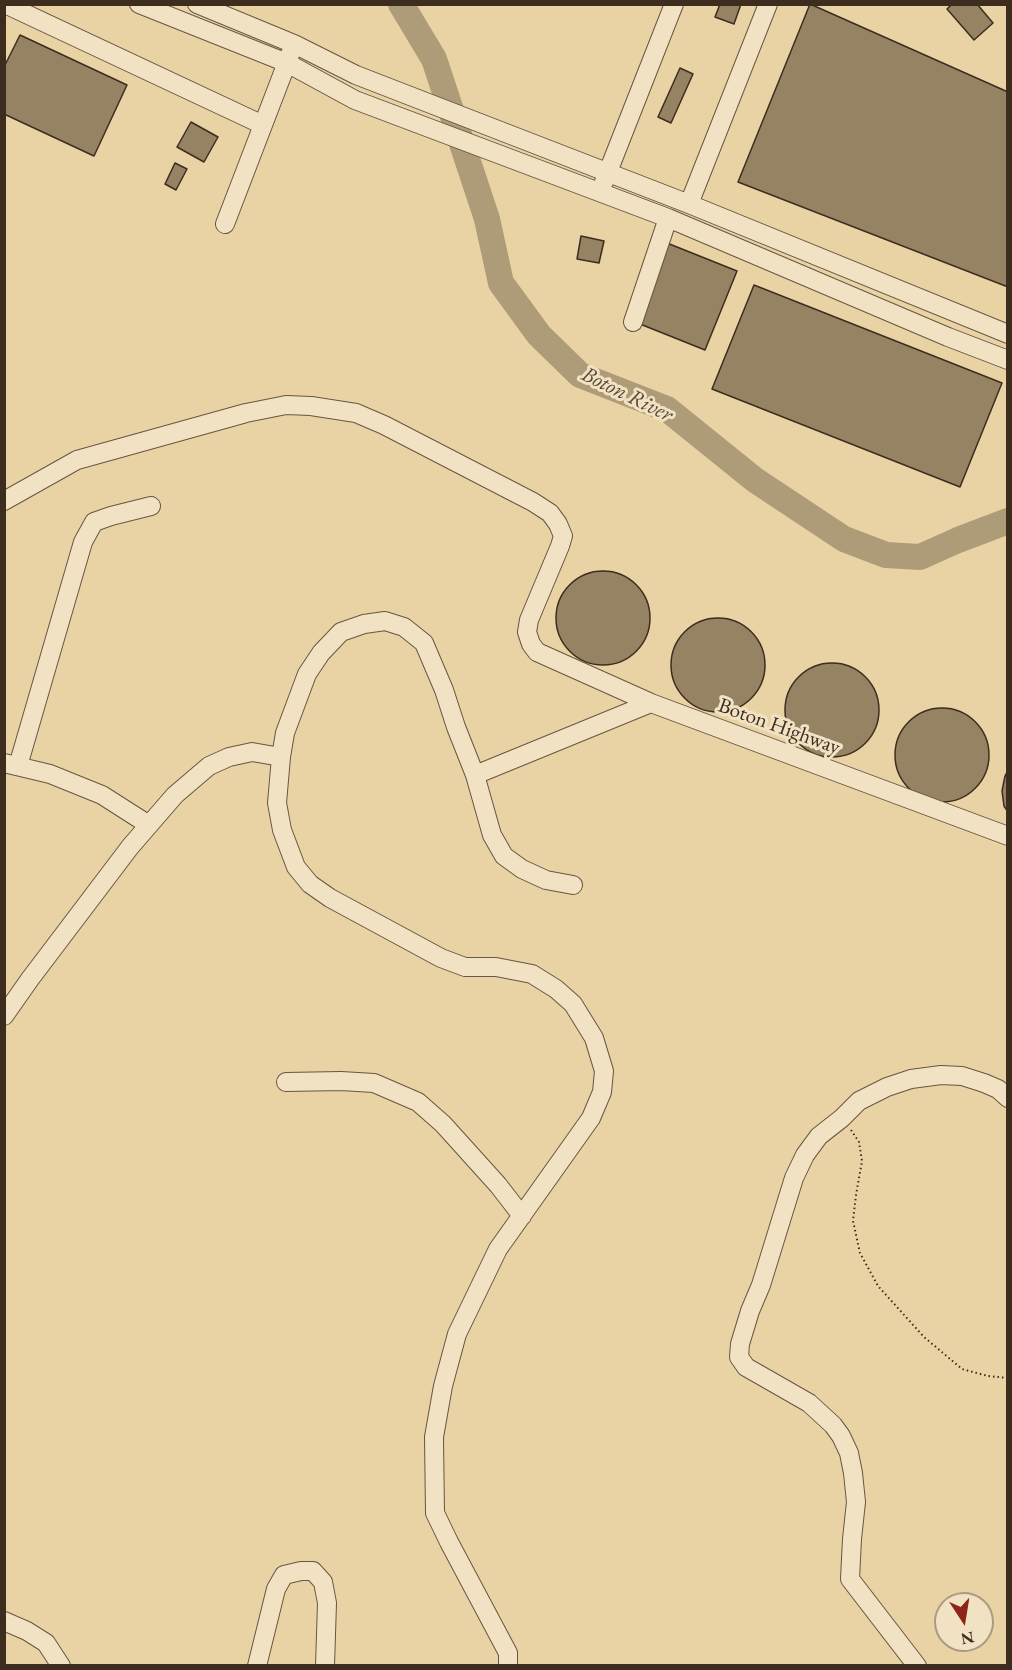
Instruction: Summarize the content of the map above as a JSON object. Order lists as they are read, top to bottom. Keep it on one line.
{"streets":{"street":["Boton Highway"]},"water":["Boton River"],"north":"bottom"}
